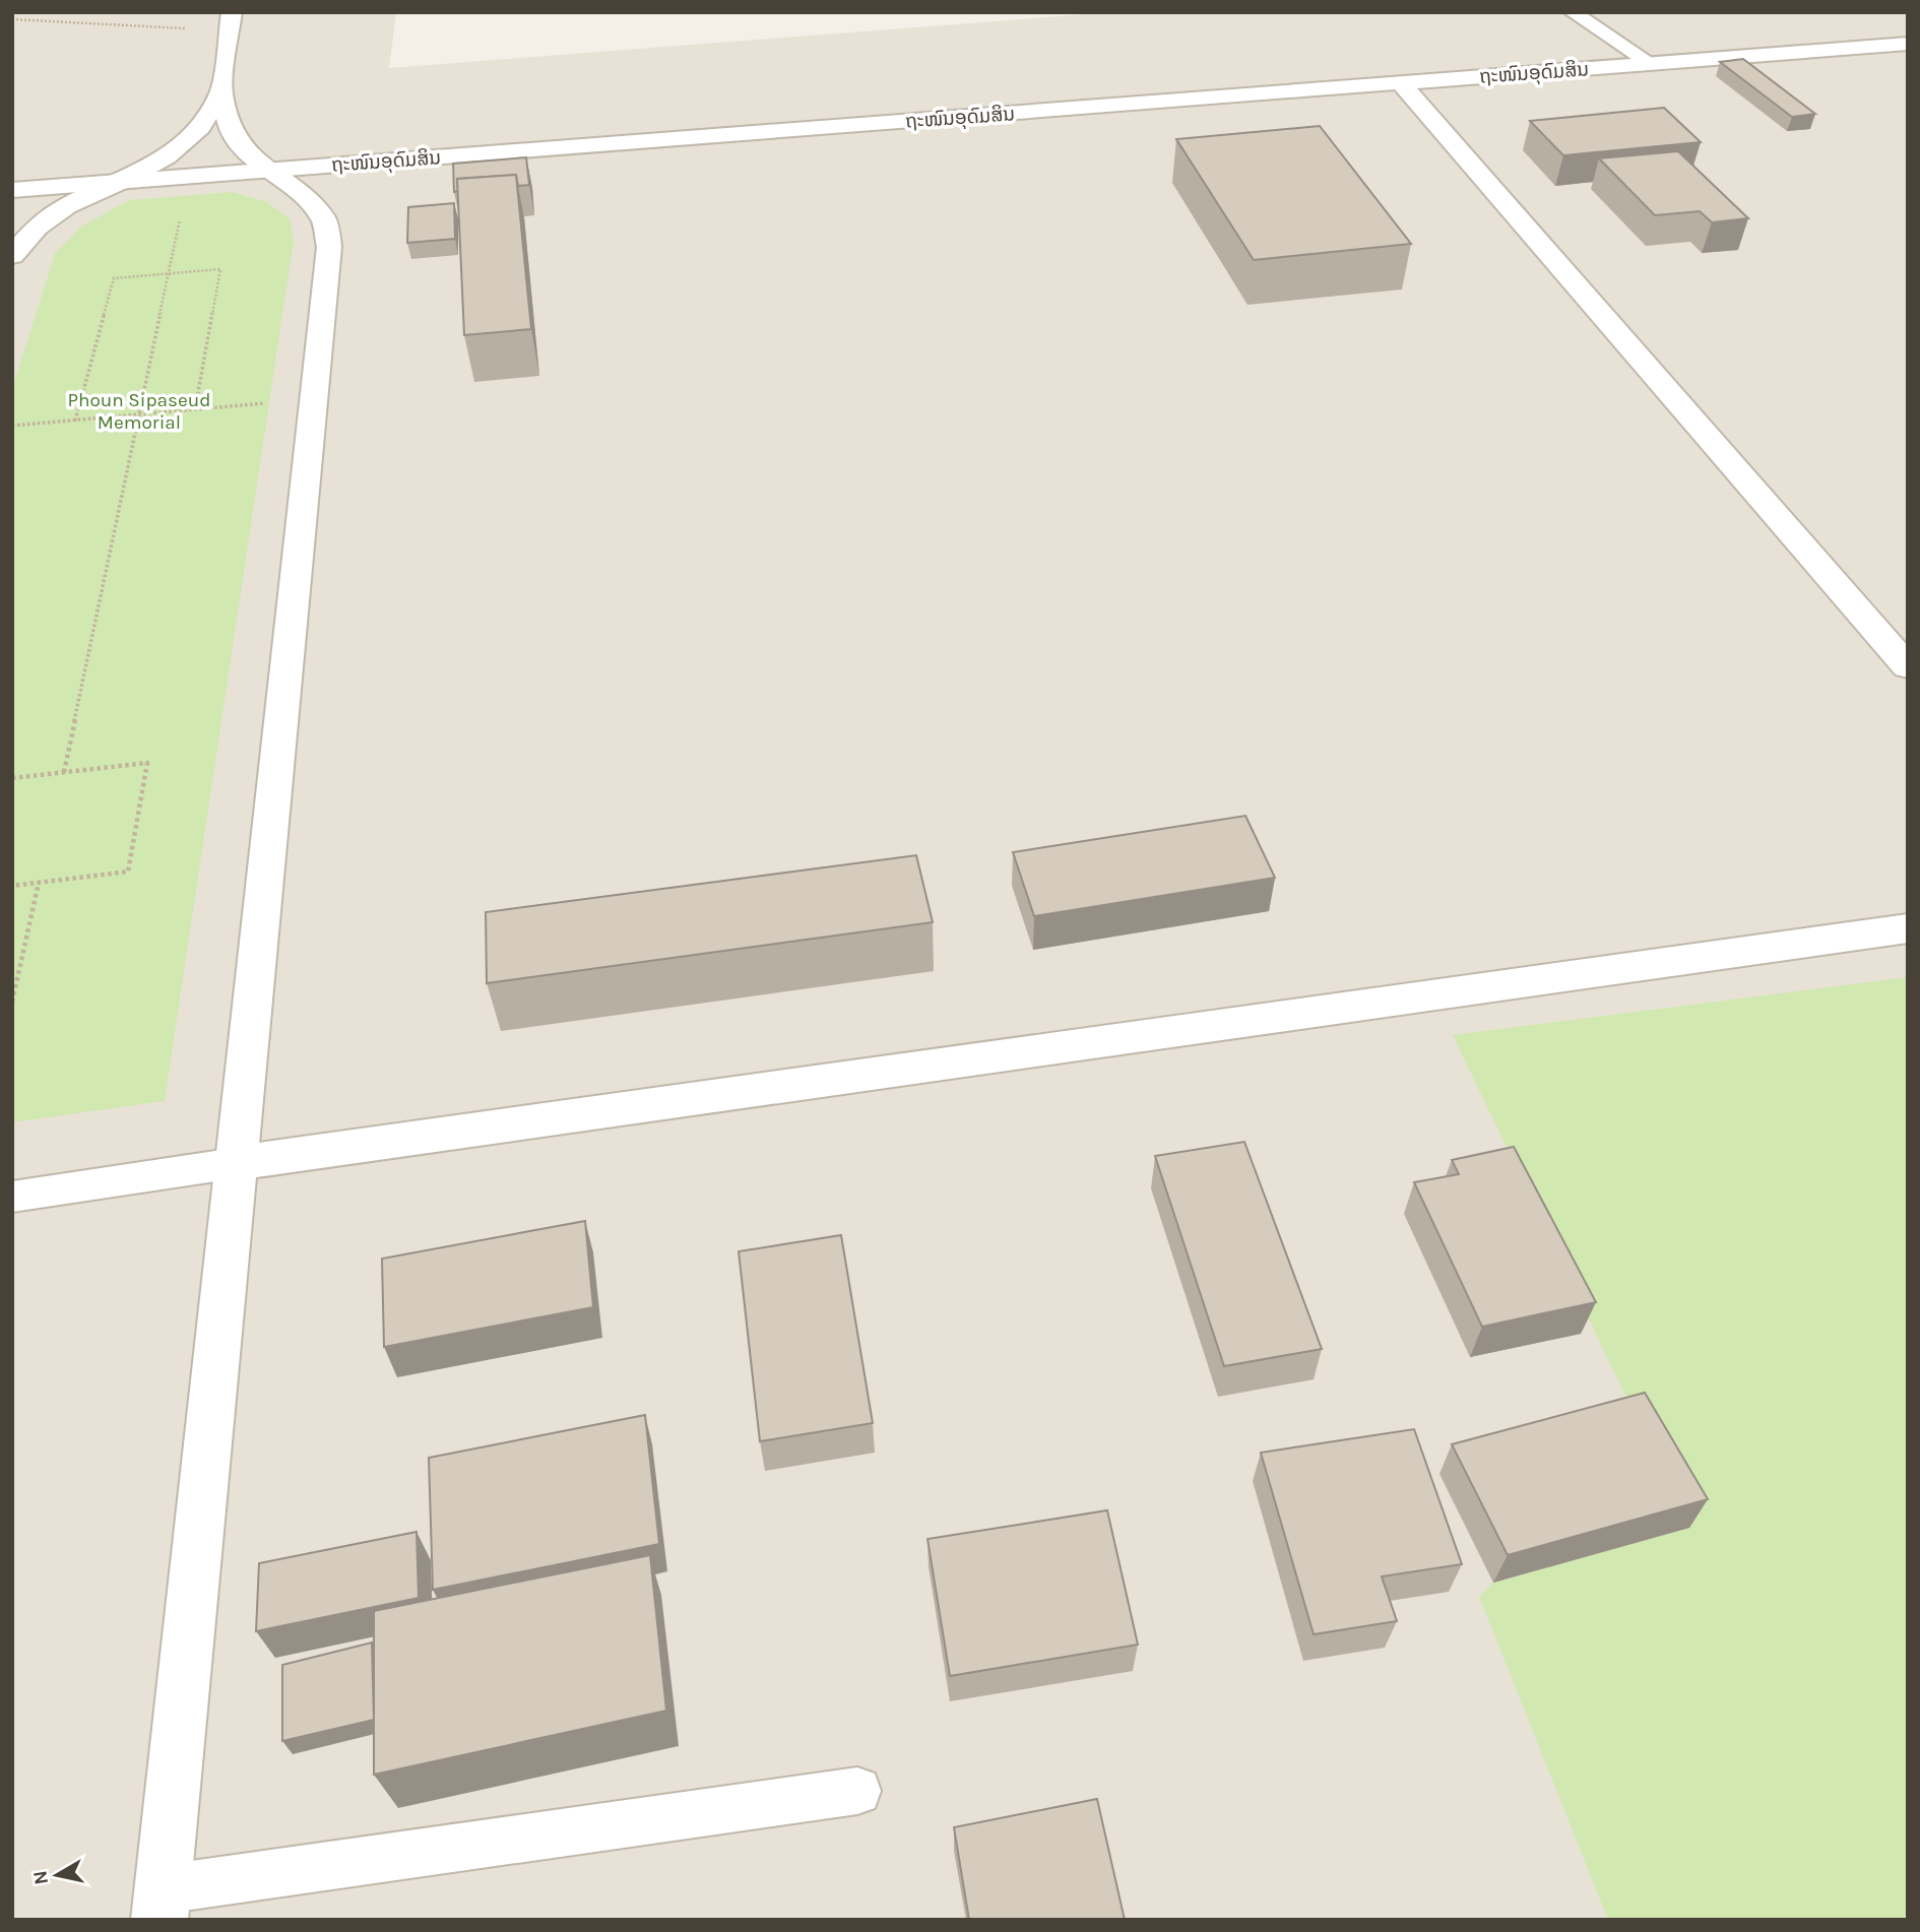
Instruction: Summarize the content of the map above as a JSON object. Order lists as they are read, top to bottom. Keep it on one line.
{"streets":{"street":["ຖະໜົນອຸດົມສິນ"]},"parks":["Phoun Sipaseud Memorial"],"north":"left"}
